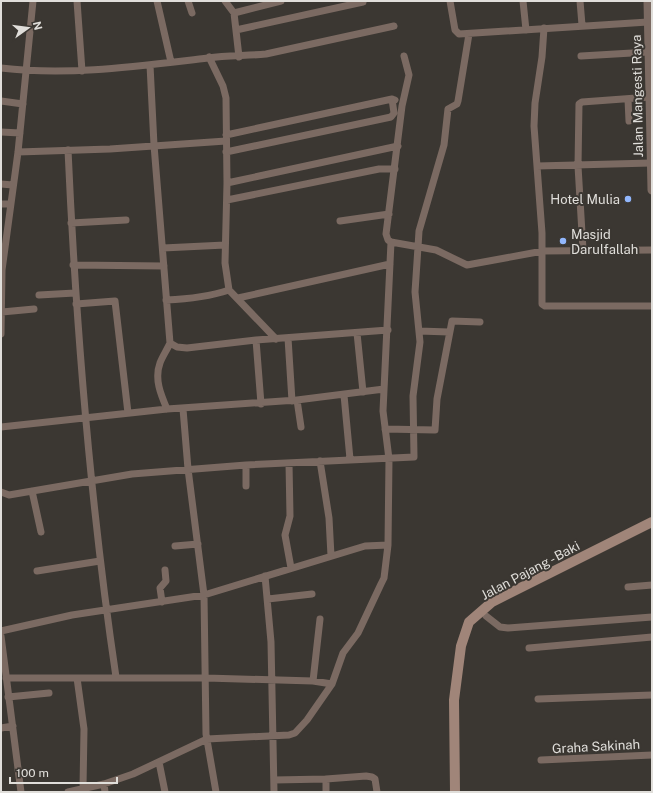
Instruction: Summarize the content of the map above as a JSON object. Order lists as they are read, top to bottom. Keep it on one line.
{"streets":{"main road":["Jalan Pajang - Baki"],"street":["Jalan Mangesti Raya","Graha Sakinah"]},"places":["Hotel Mulia","Masjid Darulfallah"],"scale_bar":"100 m","north":"right"}
